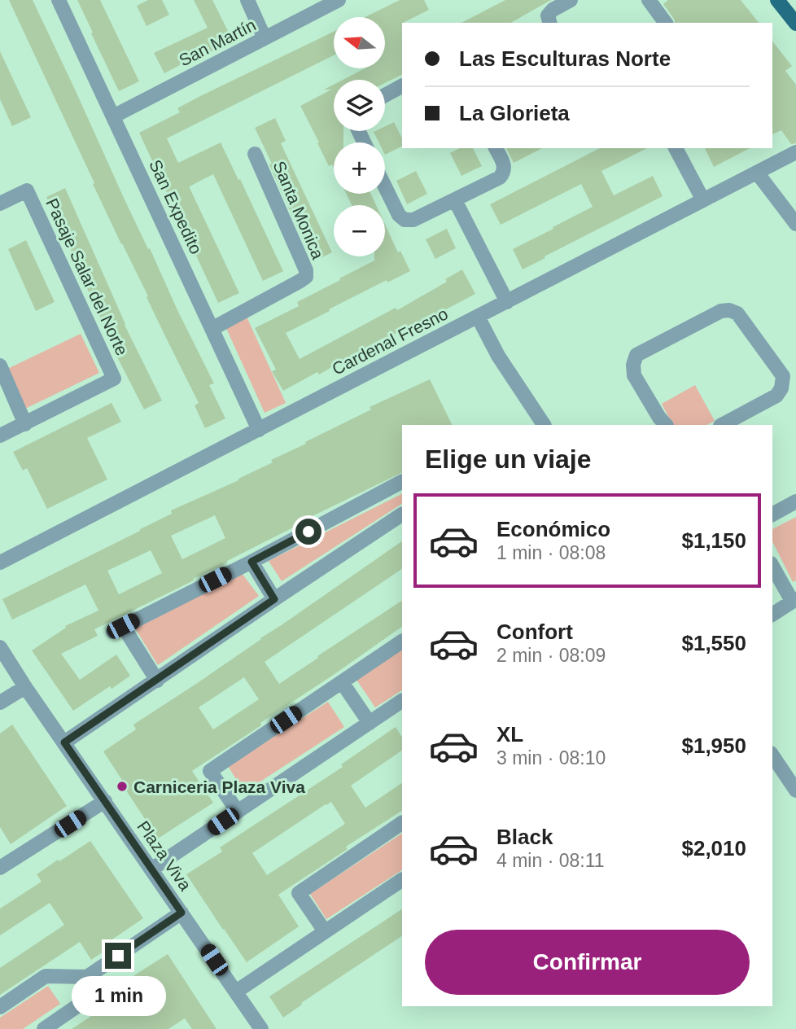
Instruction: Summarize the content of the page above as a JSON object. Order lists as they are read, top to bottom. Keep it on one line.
{"streets":{"street":["San Martín","San Expedito","Santa Monica","Pasaje Salar del Norte","Cardenal Fresno","Plaza Viva"]},"crossings":[["San Martín","San Expedito"],["San Expedito","Santa Monica"],["San Expedito","Cardenal Fresno"]],"places":["Carniceria Plaza Viva"],"north":"left","page":{"map_buttons":["+","−"],"banner":["Las Esculturas Norte","La Glorieta"],"heading":"Elige un viaje","list":[{"name":"Económico","note":"1 min · 08:08","value":"$1,150"},{"name":"Confort","note":"2 min · 08:09","value":"$1,550"},{"name":"XL","note":"3 min · 08:10","value":"$1,950"},{"name":"Black","note":"4 min · 08:11","value":"$2,010"}],"buttons":"Confirmar","bubble":"1 min"}}
